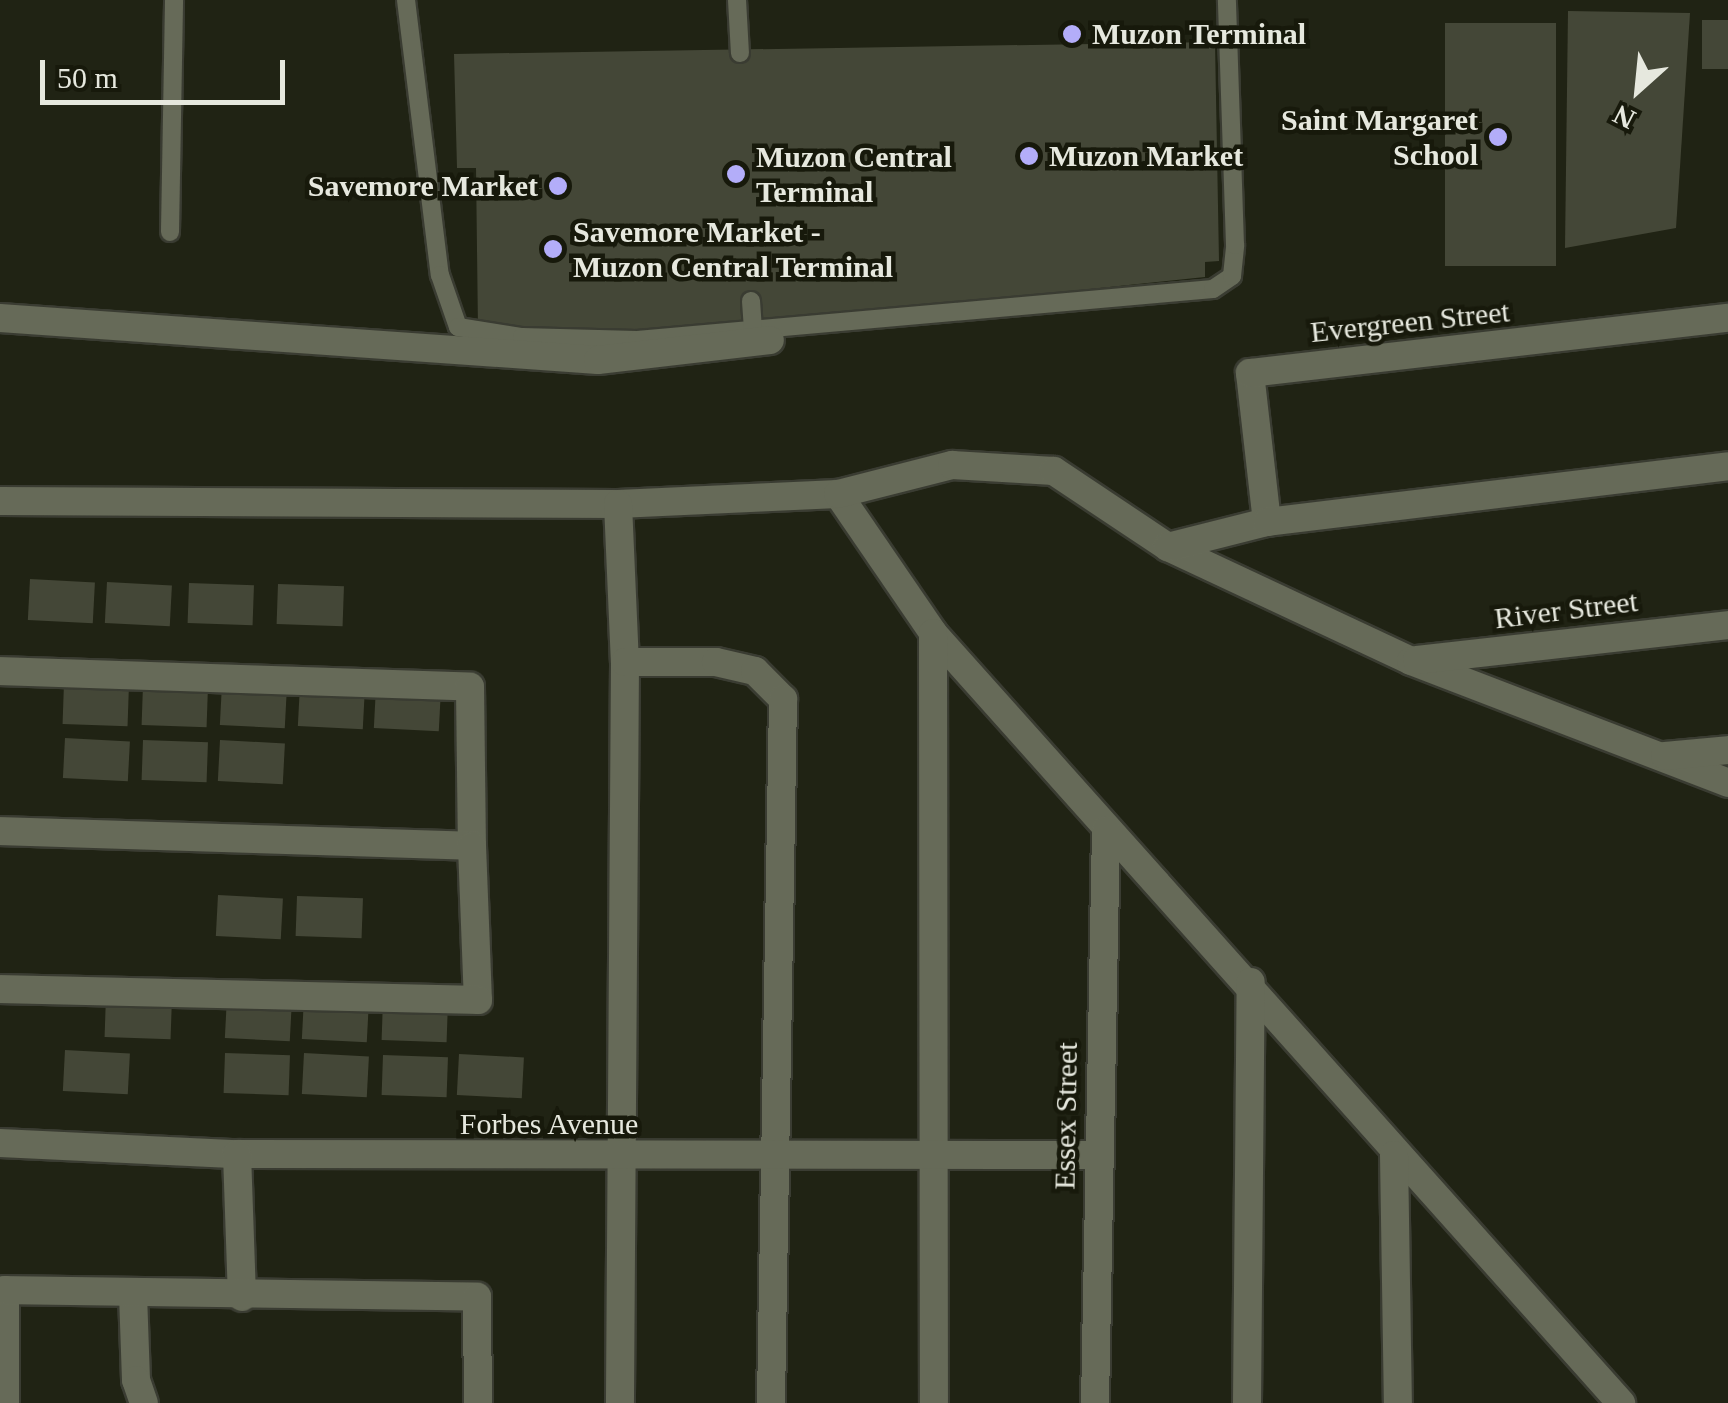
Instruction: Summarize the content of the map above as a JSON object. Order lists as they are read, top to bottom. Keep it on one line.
{"streets":{"street":["Evergreen Street","River Street","Essex Street","Forbes Avenue"]},"crossings":[["Essex Street","Forbes Avenue"]],"places":["Muzon Terminal","Saint Margaret School","Muzon Market","Muzon Central Terminal","Savemore Market","Savemore Market - Muzon Central Terminal"],"scale_bar":"50 m","north":"bottom left"}
